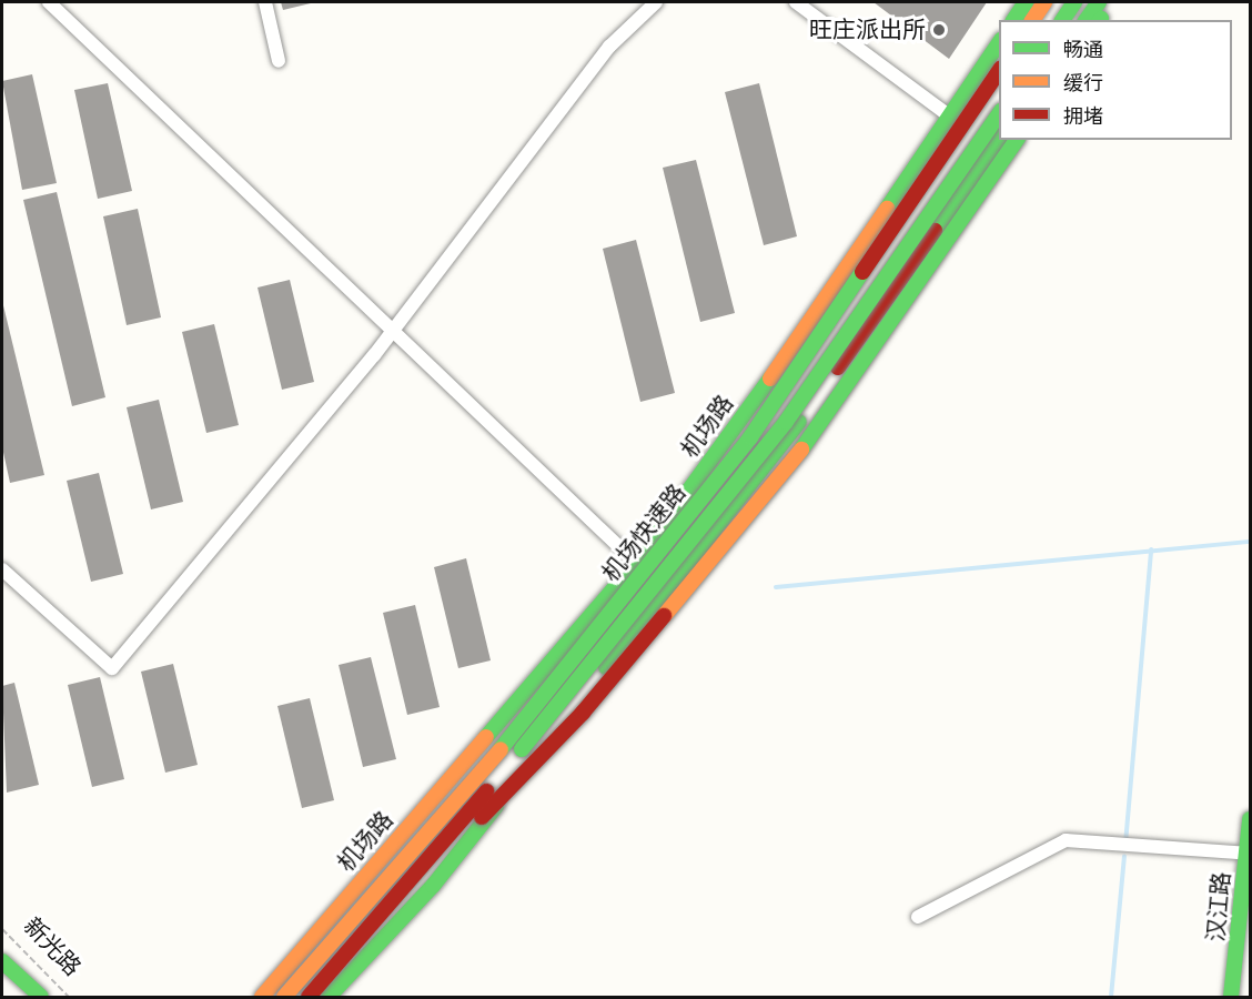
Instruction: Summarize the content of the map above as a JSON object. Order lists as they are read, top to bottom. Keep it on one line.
{"streets":{"main road":["机场路","机场快速路","汉江路","新光路"]},"places":["旺庄派出所"],"legend":["畅通","缓行","拥堵"]}
